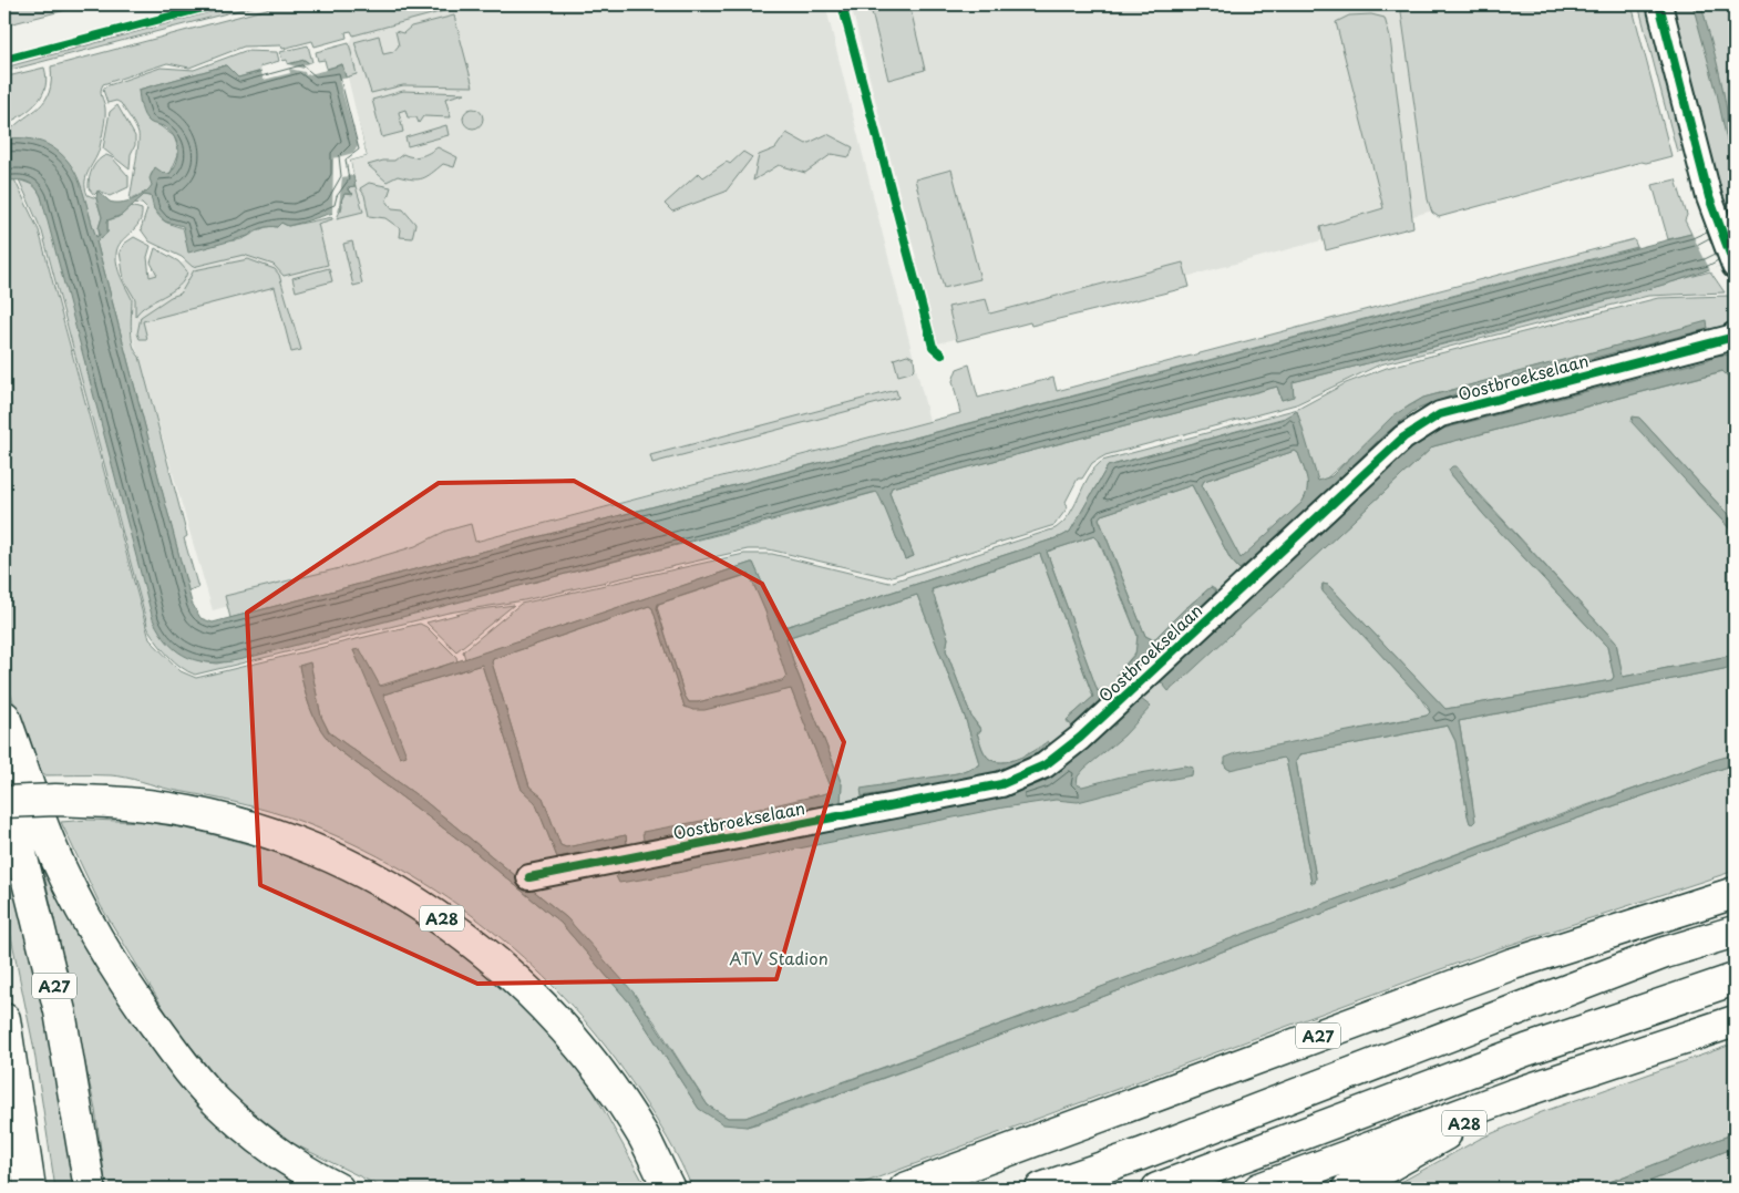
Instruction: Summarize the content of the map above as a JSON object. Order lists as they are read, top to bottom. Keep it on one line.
{"streets":{"highway":["A28","A27"],"street":["Oostbroekselaan"]},"parks":["ATV Stadion"]}
